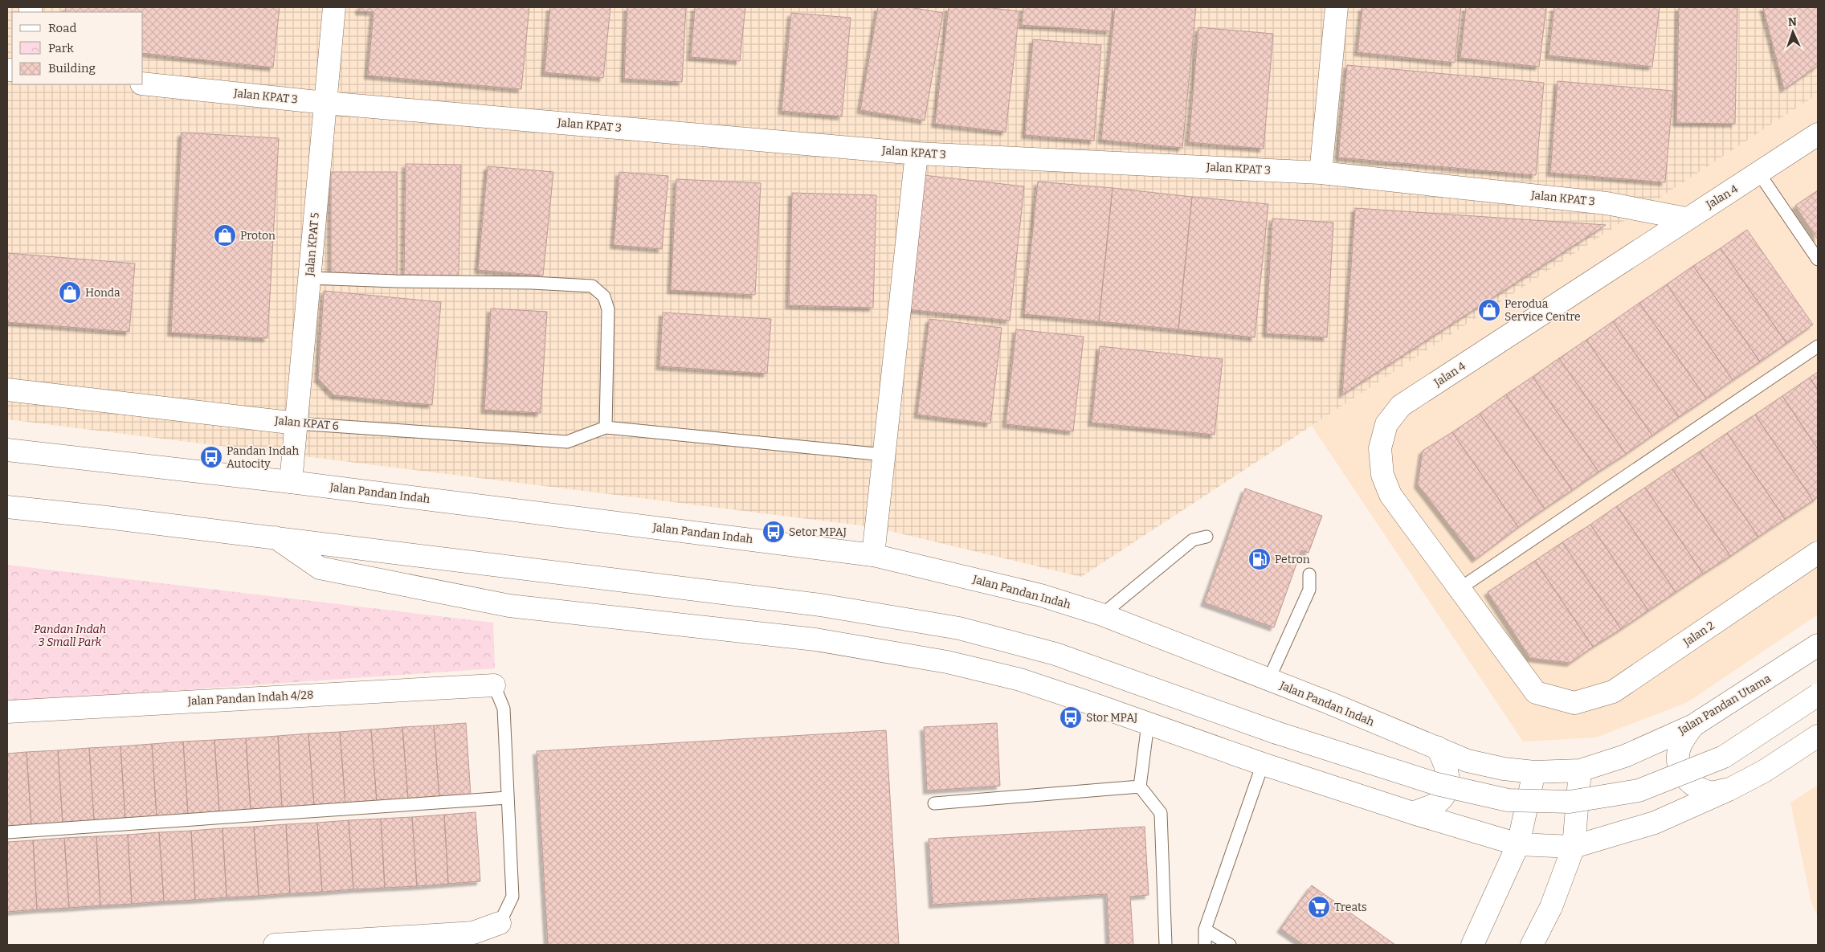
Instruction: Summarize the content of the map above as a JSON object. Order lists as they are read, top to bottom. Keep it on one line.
{"streets":{"main road":["Jalan KPAT 3","Jalan 4","Jalan KPAT 5","Jalan KPAT 6","Jalan Pandan Indah","Jalan 2","Jalan Pandan Indah 4/28","Jalan Pandan Utama"]},"crossings":[["Jalan KPAT 3","Jalan 4"],["Jalan KPAT 3","Jalan KPAT 5"],["Jalan 4","Jalan 2"],["Jalan KPAT 5","Jalan KPAT 6"],["Jalan KPAT 5","Jalan Pandan Indah"],["Jalan Pandan Indah","Jalan Pandan Utama"]],"parks":["Pandan Indah 3 Small Park"],"places":{"shop":["Proton","Honda","Perodua Service Centre"],"bus stop":["Pandan Indah Autocity","Setor MPAJ","Stor MPAJ"],"fuel station":["Petron"],"supermarket":["Treats"]},"legend":["Road","Park","Building"],"north":"top"}
